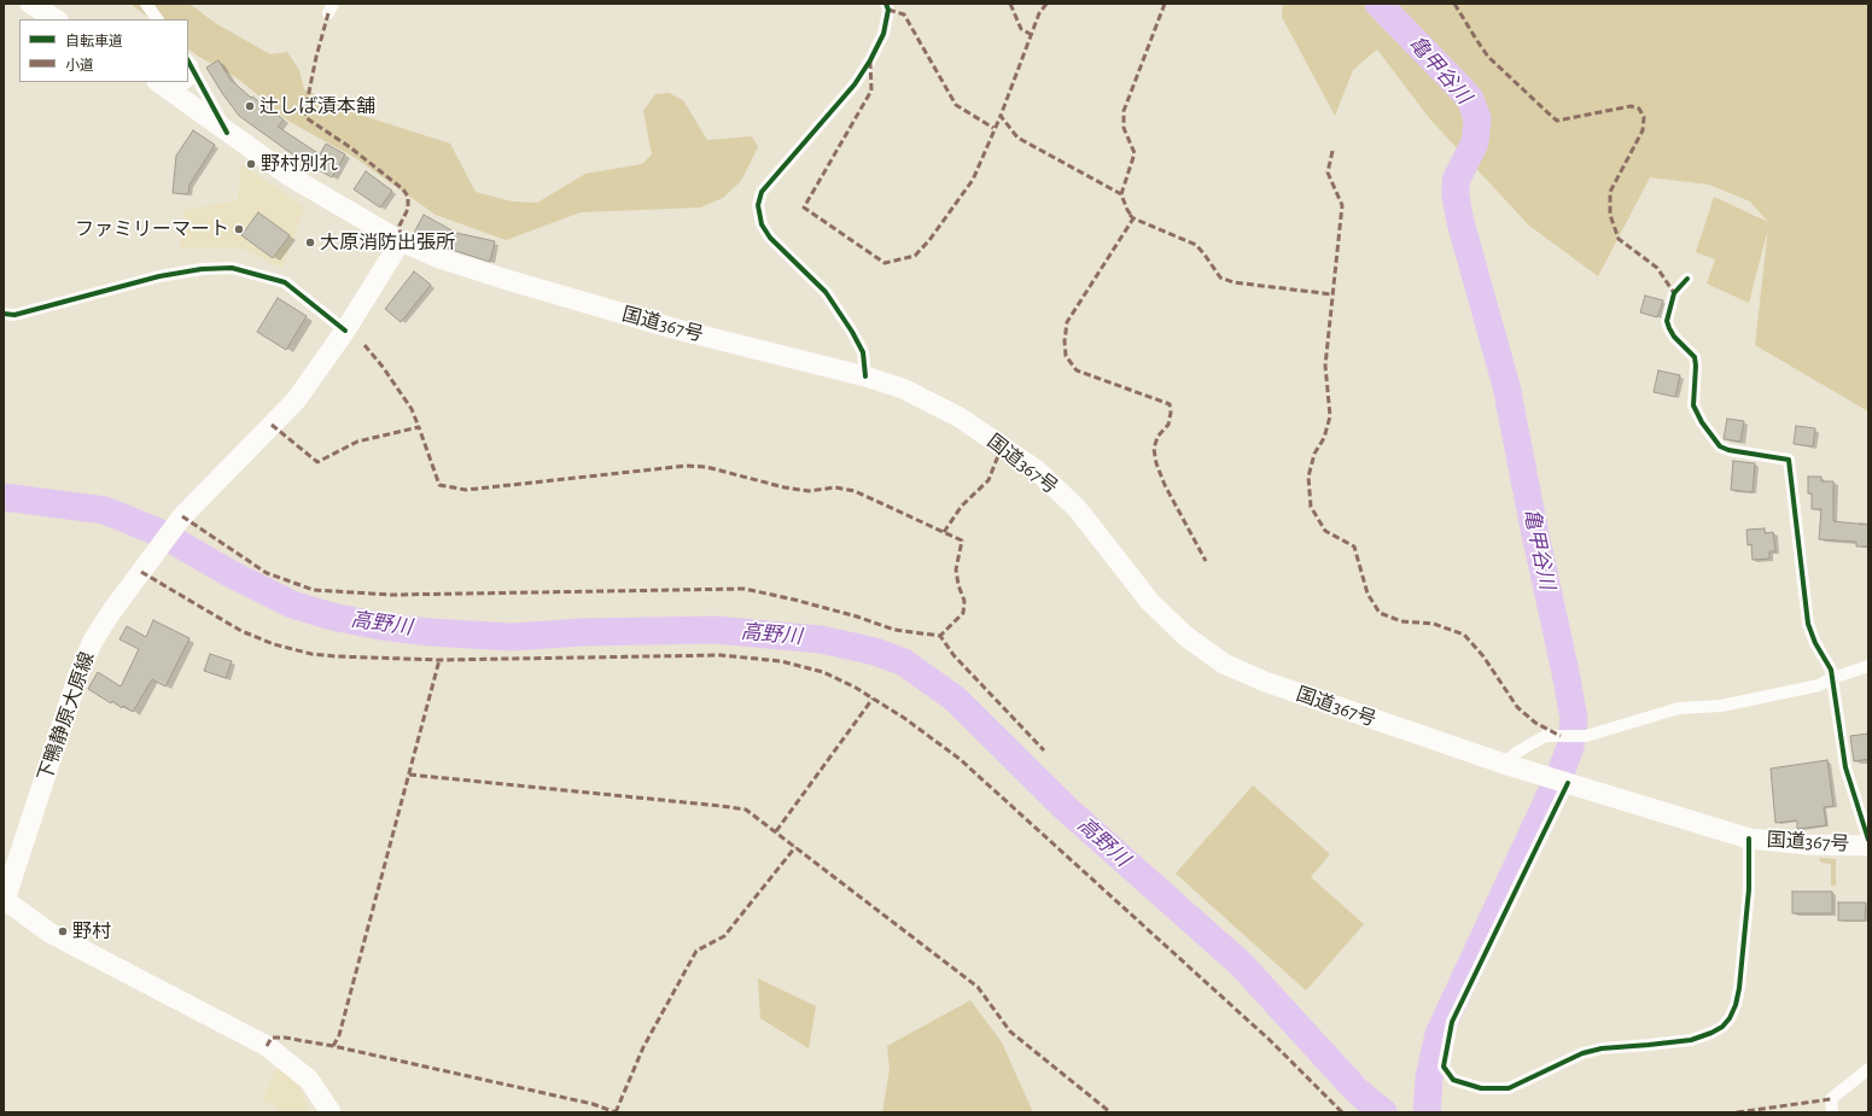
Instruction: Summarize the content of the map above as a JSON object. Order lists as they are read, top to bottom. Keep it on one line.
{"streets":{"main road":["国道367号","下鴨静原大原線"]},"crossings":[["国道367号","下鴨静原大原線"]],"water":["亀甲谷川","高野川"],"places":["辻しば漬本舗","野村別れ","ファミリーマート","大原消防出張所","野村"],"legend":["自転車道","小道"]}
